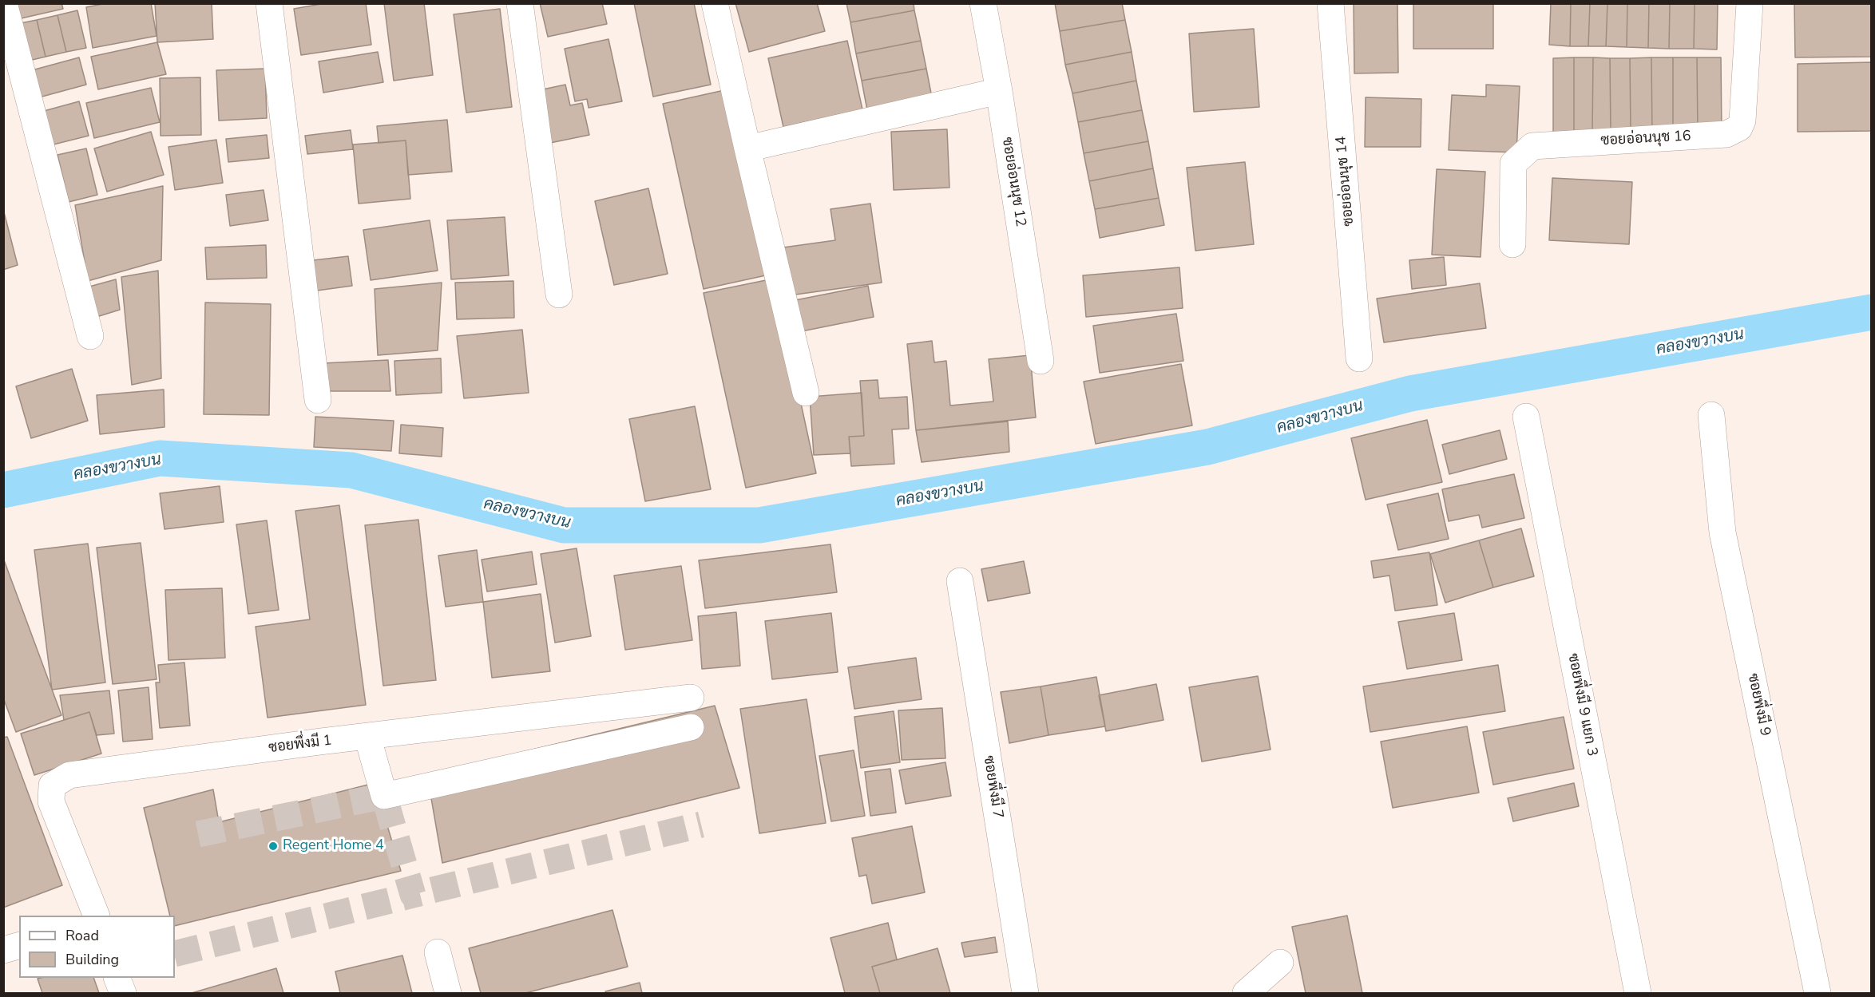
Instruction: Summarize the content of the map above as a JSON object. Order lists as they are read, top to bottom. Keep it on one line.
{"streets":{"street":["ซอยอ่อนนุช 16","ซอยอ่อนนุช 14","ซอยอ่อนนุช 12","ซอยพึ่งมี 9 แยก 3","ซอยพึ่งมี 9","ซอยพึ่งมี 1","ซอยพึ่งมี 7"]},"water":["คลองขวางบน"],"places":["Regent Home 4"],"legend":["Road","Building"]}
